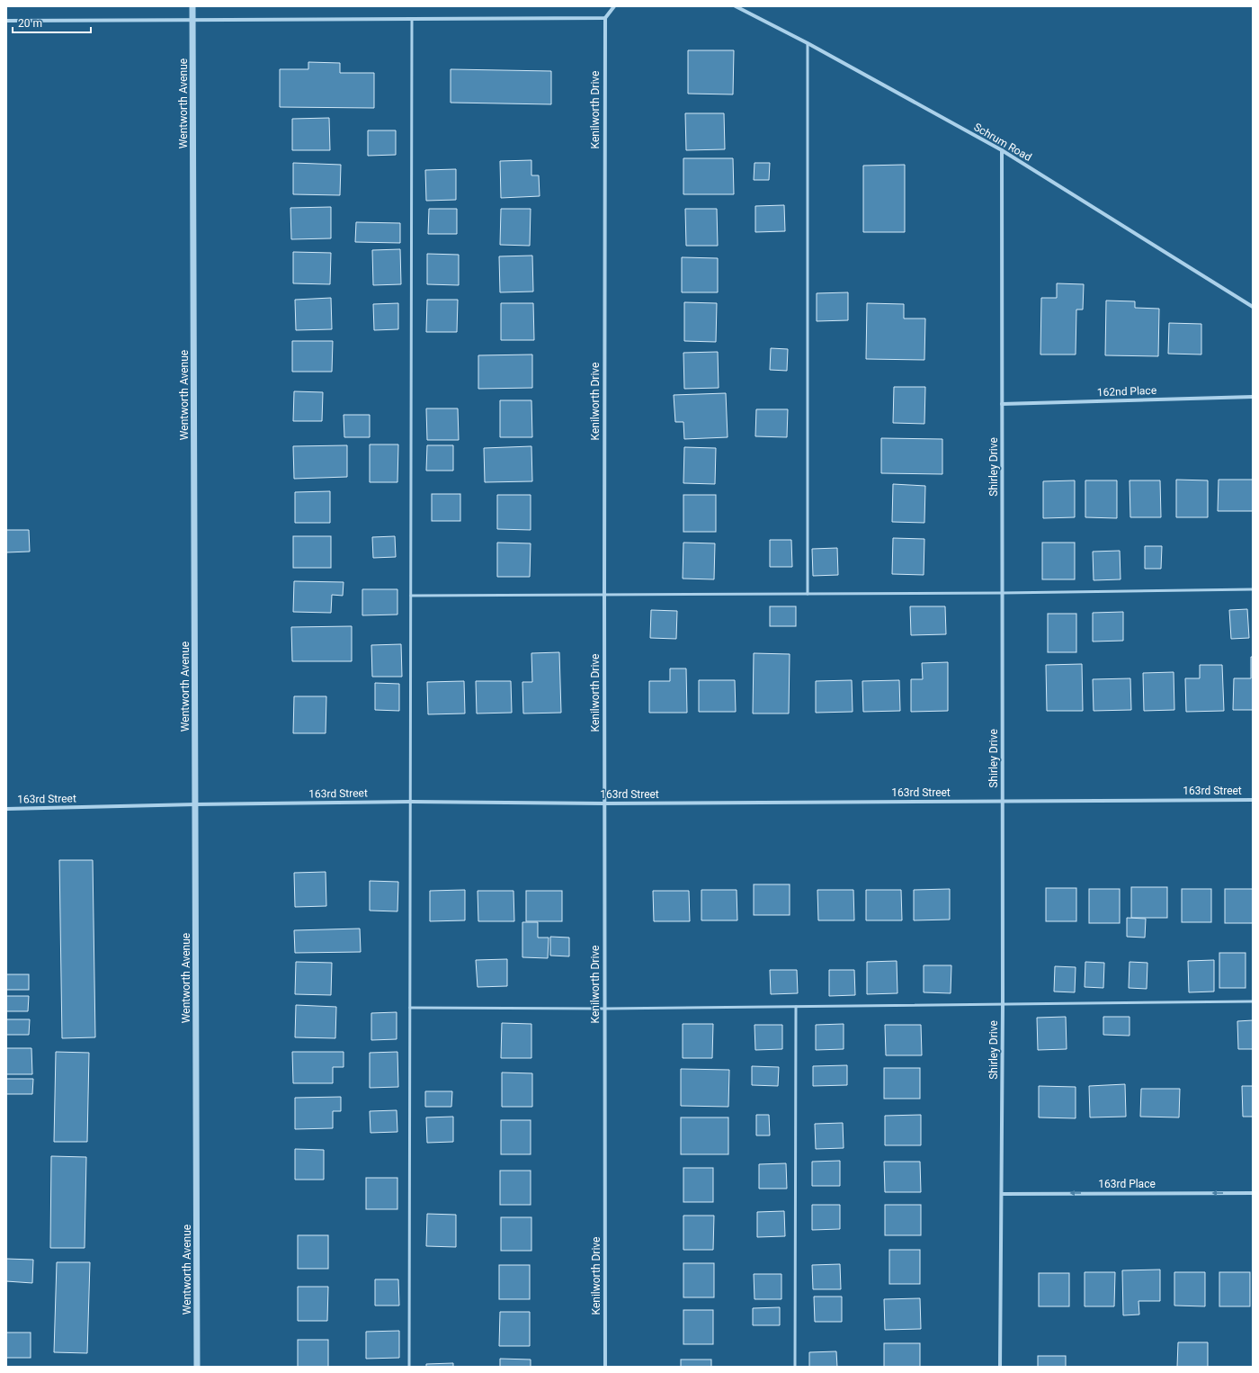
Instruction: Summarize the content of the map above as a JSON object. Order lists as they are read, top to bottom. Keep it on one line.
{"streets":{"street":["Wentworth Avenue","Kenilworth Drive","Schrum Road","162nd Place","Shirley Drive","163rd Street","163rd Place"]},"crossings":[["Wentworth Avenue","163rd Street"],["Kenilworth Drive","163rd Street"],["Schrum Road","Shirley Drive"],["162nd Place","Shirley Drive"],["Shirley Drive","163rd Street"],["Shirley Drive","163rd Place"]],"one_way":["163rd Place"],"scale_bar":"20 m"}
